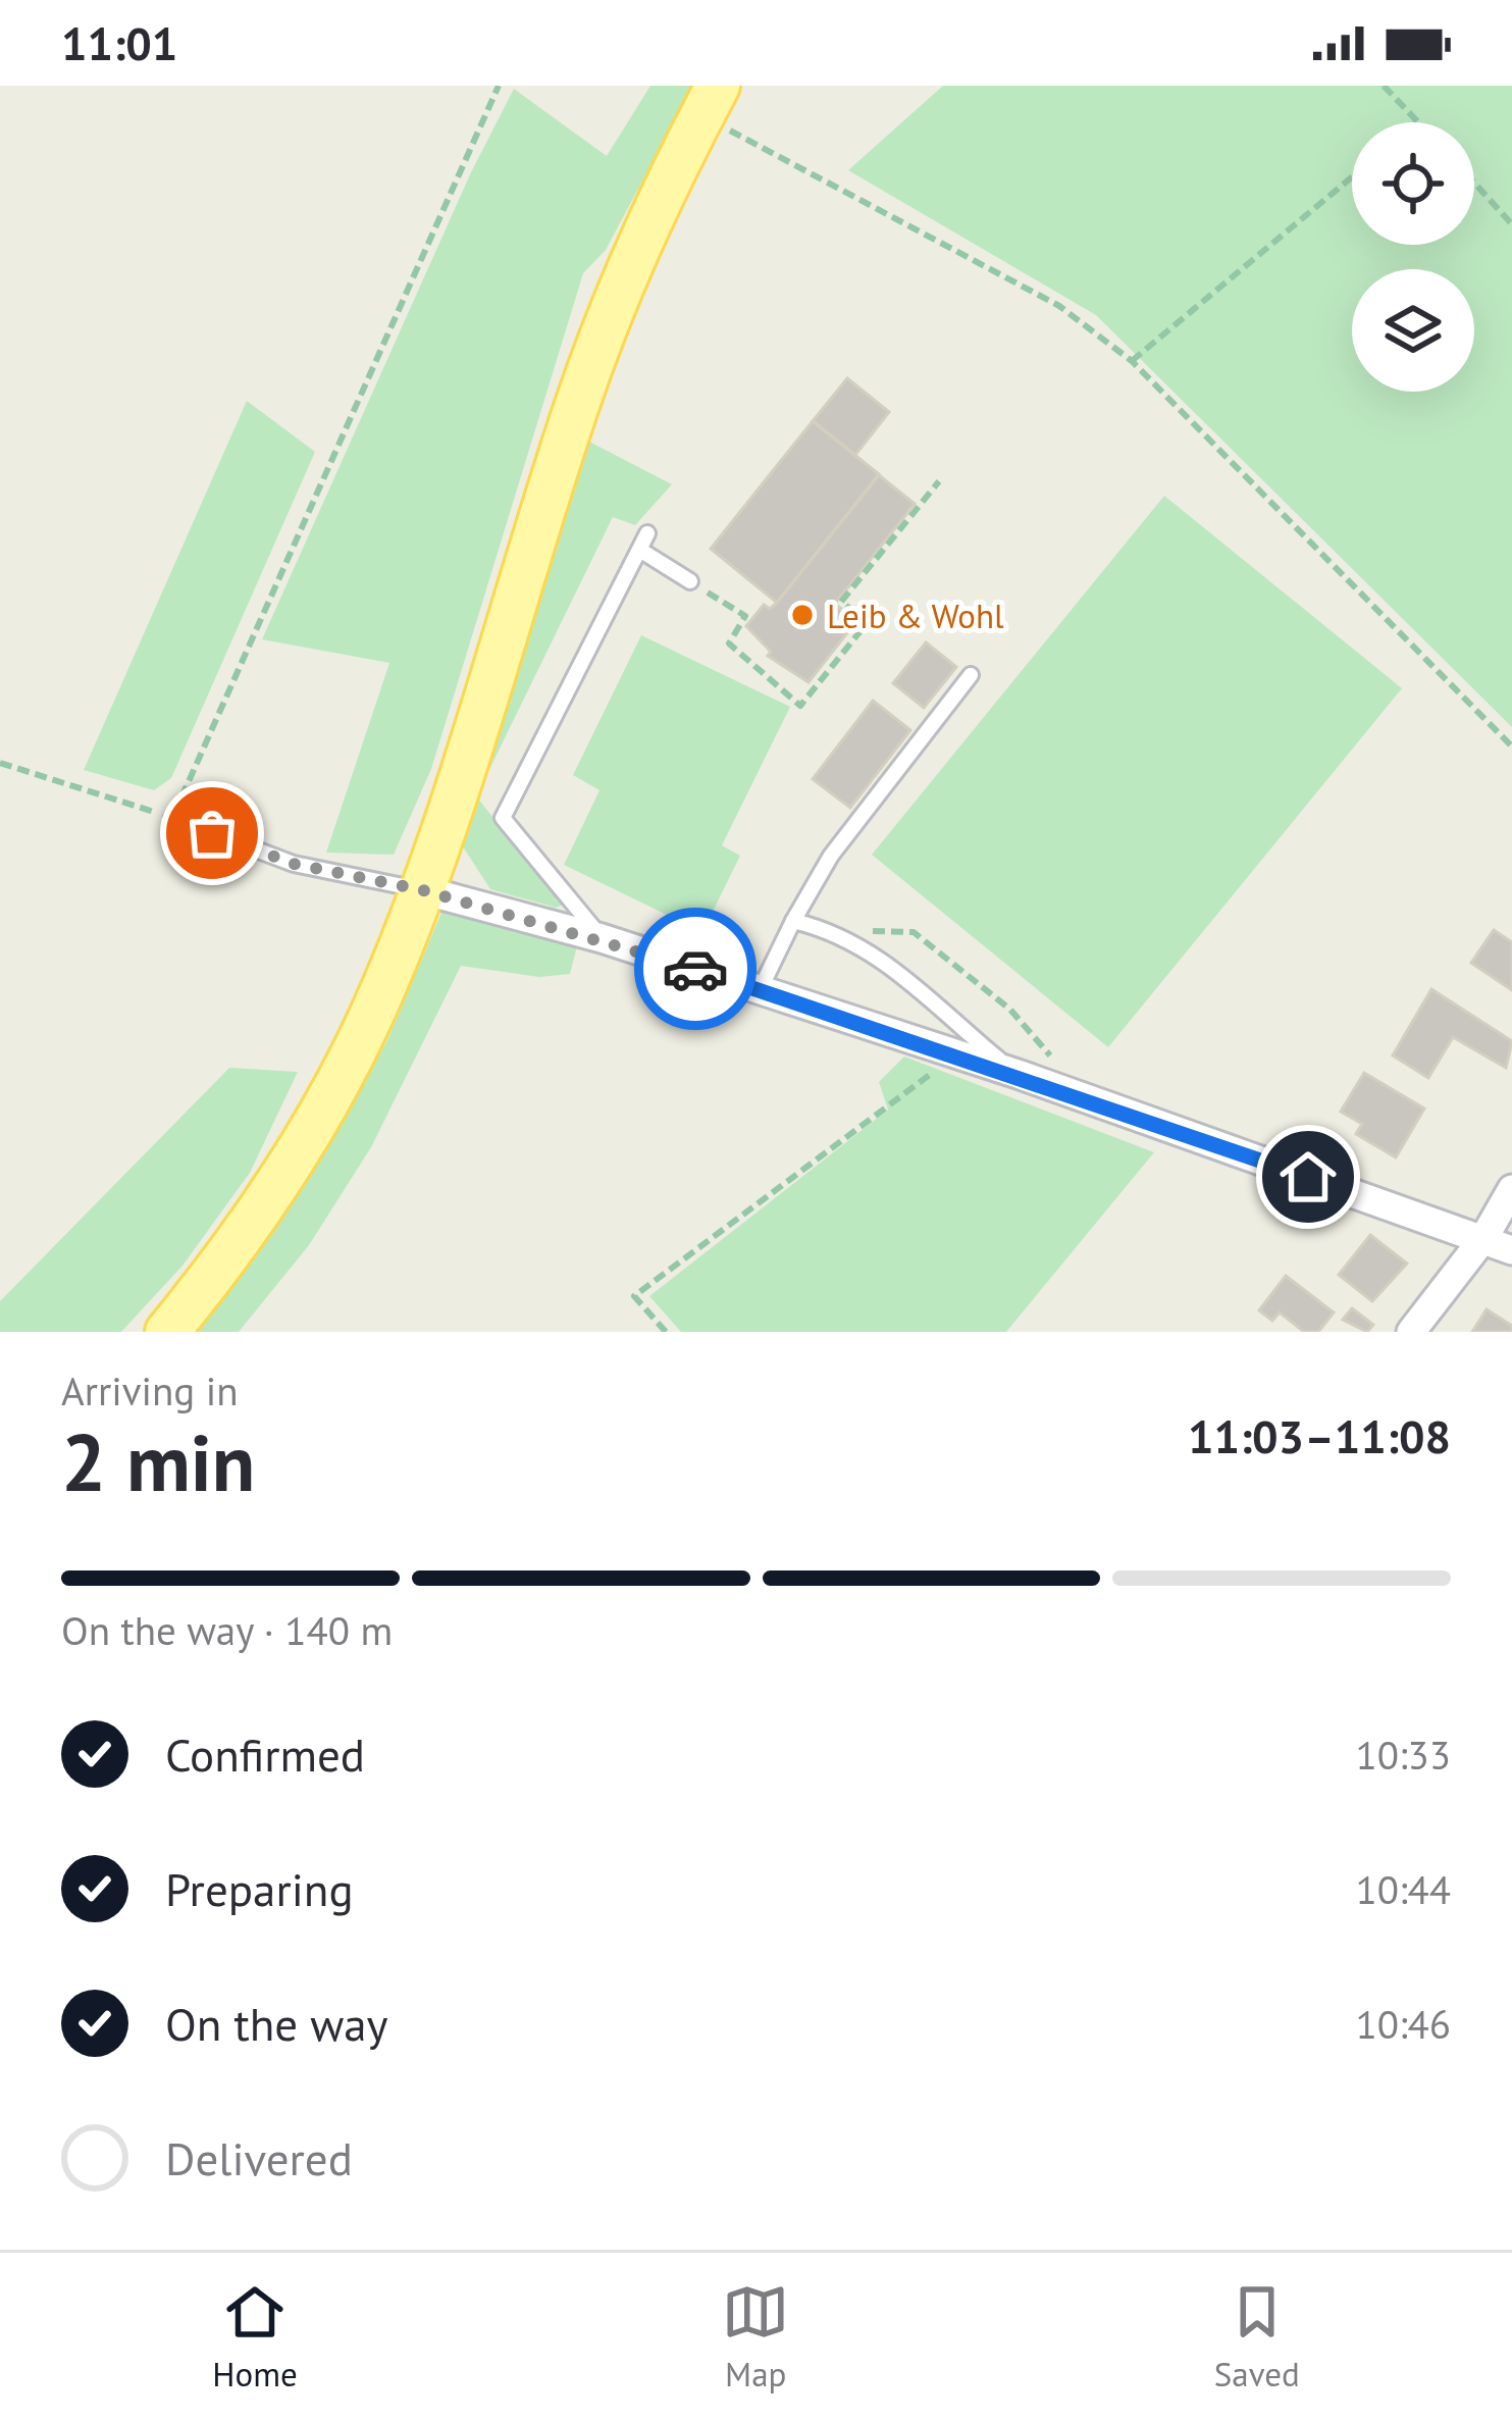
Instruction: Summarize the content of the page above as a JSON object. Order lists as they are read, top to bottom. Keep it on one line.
{"places":["Leib & Wohl"],"page":{"status":"11:01","heading":["2 min","Arriving in","11:03–11:08"],"bar":"On the way · 140 m","list":[["Confirmed","10:33"],["Preparing","10:44"],["On the way","10:46"],"Delivered"],"tabs":["Home","Map","Saved"]}}
